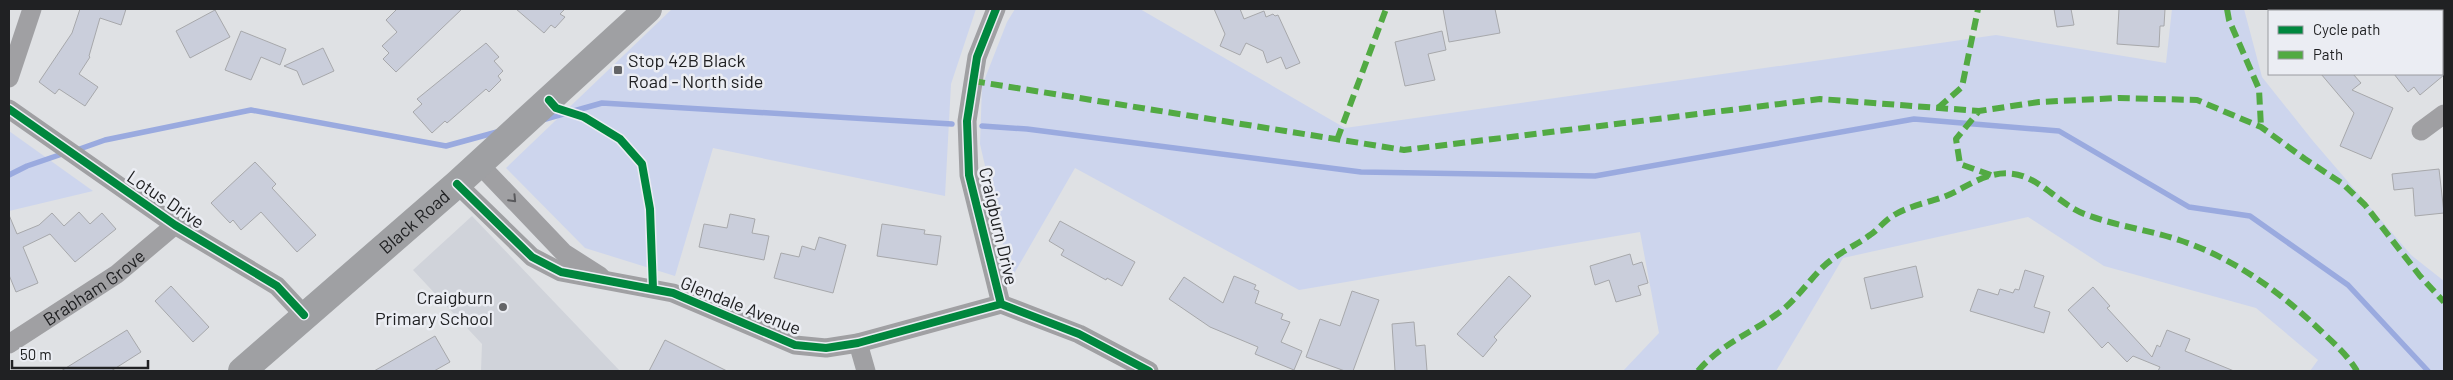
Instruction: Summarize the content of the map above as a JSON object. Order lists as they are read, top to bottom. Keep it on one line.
{"streets":{"main road":["Black Road"],"street":["Lotus Drive","Craigburn Drive","Brabham Grove","Glendale Avenue"]},"crossings":[["Lotus Drive","Black Road"],["Lotus Drive","Brabham Grove"],["Black Road","Glendale Avenue"],["Craigburn Drive","Glendale Avenue"]],"places":{"transit":["Stop 42B Black Road - North side"],"other":["Craigburn Primary School"]},"legend":["Cycle path","Path"],"scale_bar":"50 m"}
